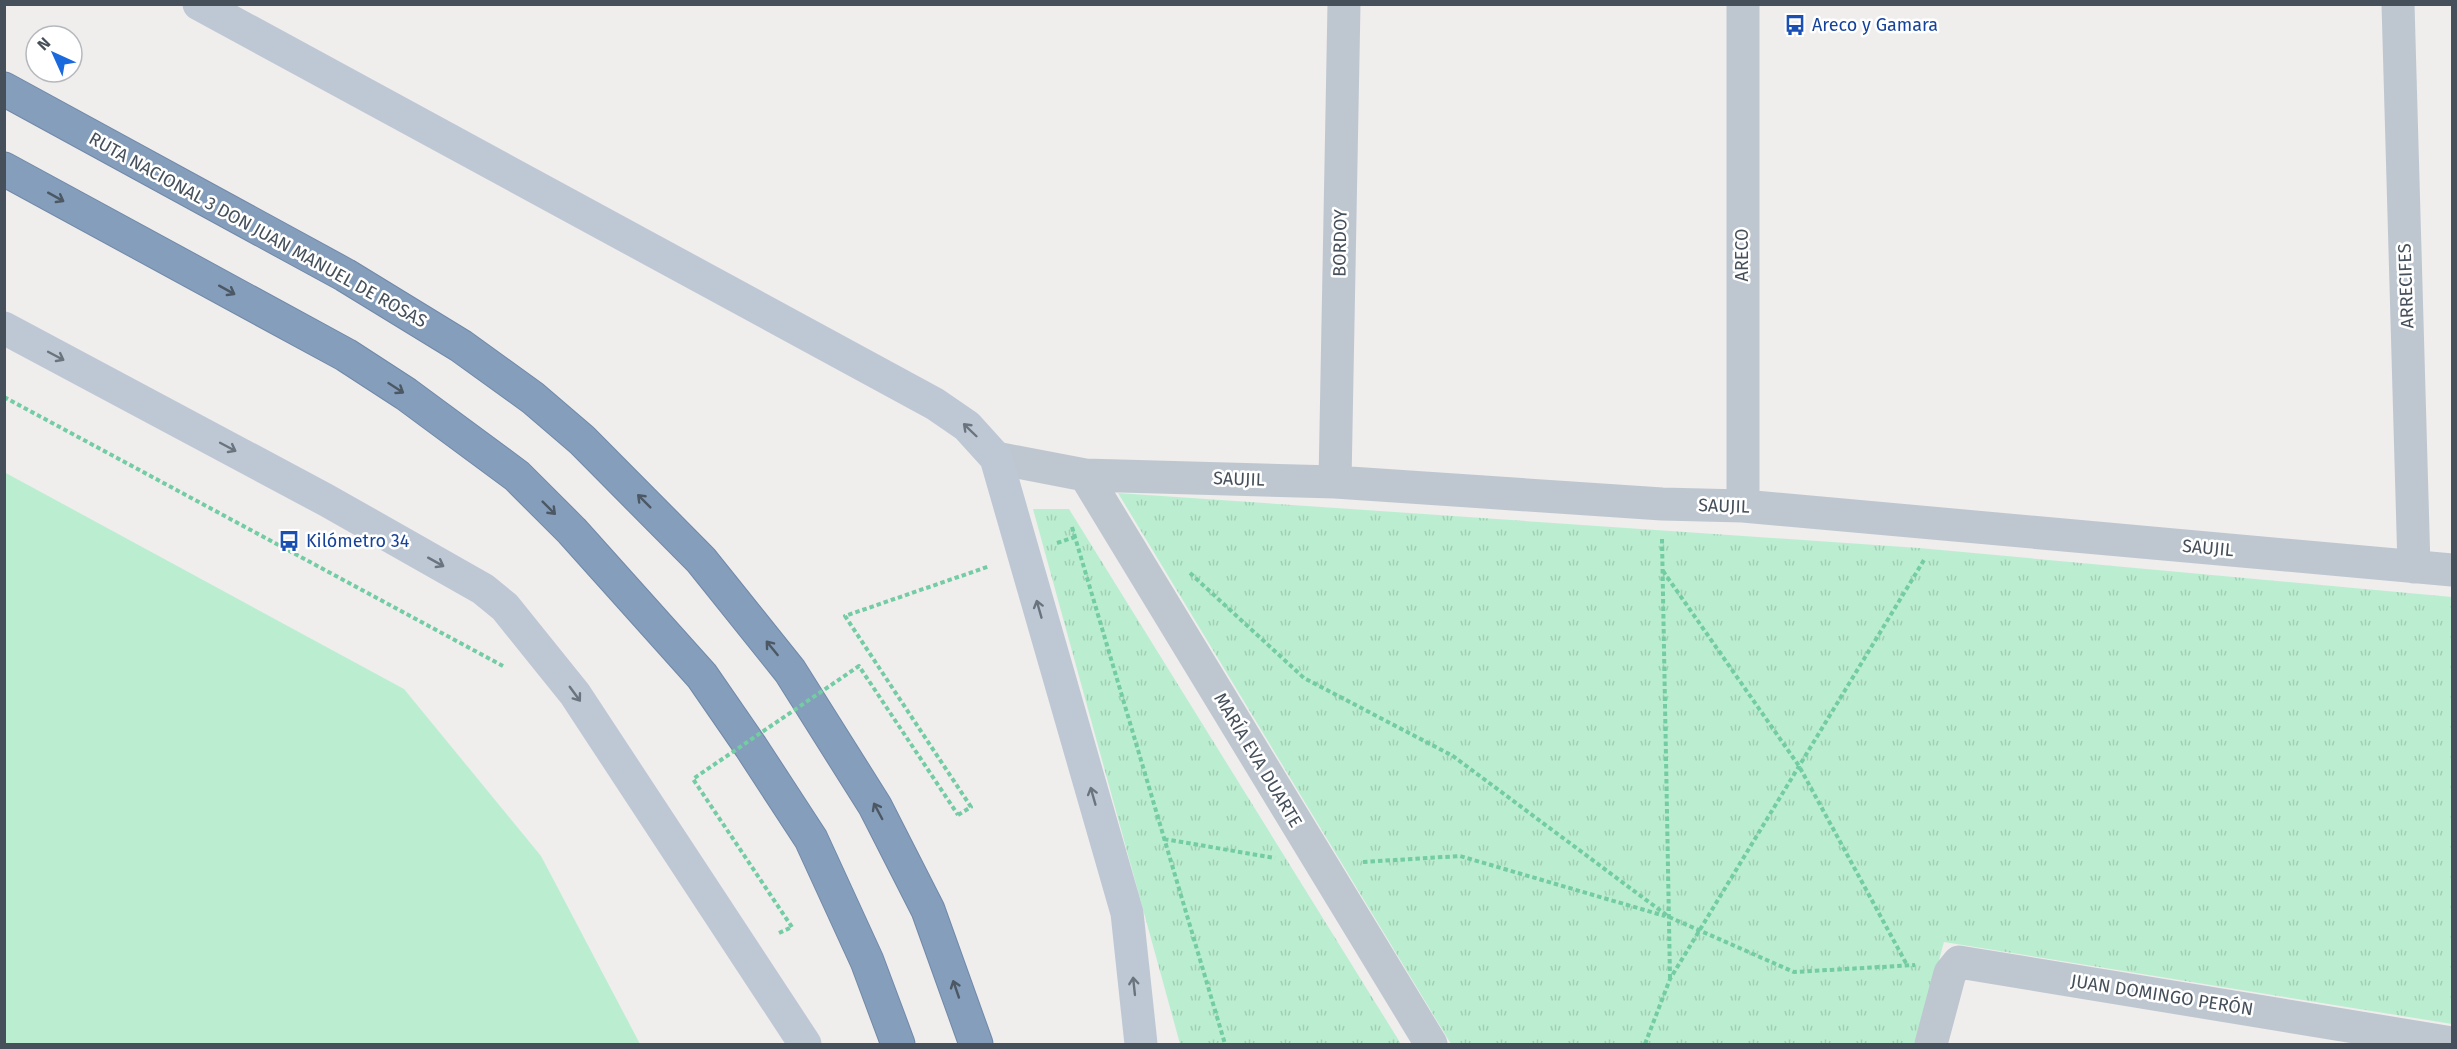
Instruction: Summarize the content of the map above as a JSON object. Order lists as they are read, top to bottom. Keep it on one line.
{"streets":{"highway":["RUTA NACIONAL 3 DON JUAN MANUEL DE ROSAS"],"street":["BORDOY","ARECO","ARRECIFES","SAUJIL","MARÍA EVA DUARTE","JUAN DOMINGO PERÓN"]},"crossings":[["BORDOY","SAUJIL"],["ARECO","SAUJIL"],["ARRECIFES","SAUJIL"],["SAUJIL","MARÍA EVA DUARTE"]],"places":{"bus stop":["Areco y Gamara","Kilómetro 34"]},"north":"top left"}
